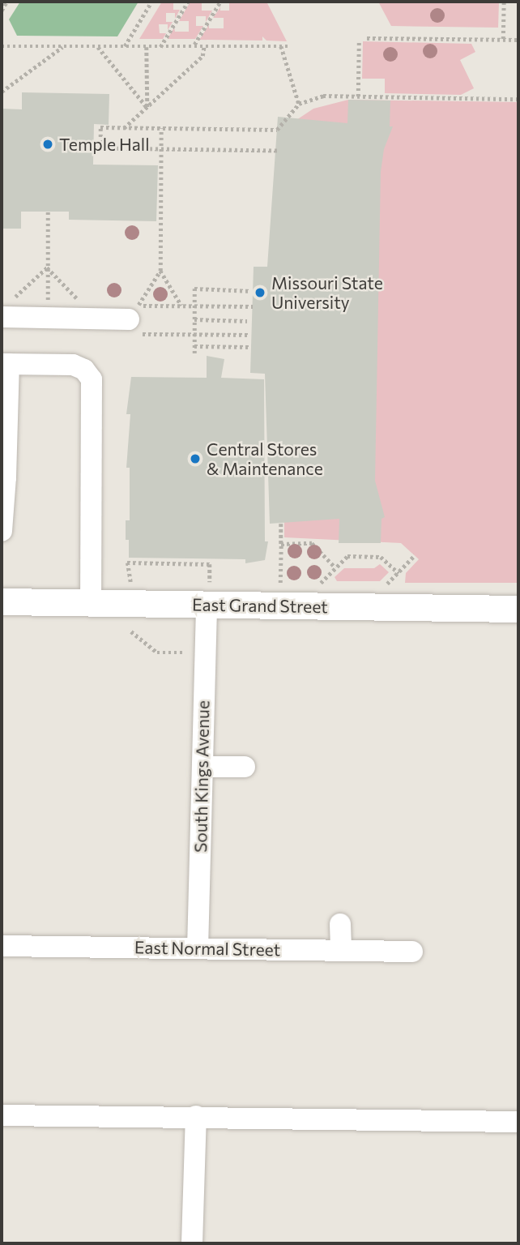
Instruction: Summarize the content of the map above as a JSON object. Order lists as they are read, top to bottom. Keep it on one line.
{"streets":{"main road":["East Grand Street"],"street":["South Kings Avenue","East Normal Street"]},"crossings":[["East Grand Street","South Kings Avenue"],["South Kings Avenue","East Normal Street"]],"places":["Temple Hall","Missouri State University","Central Stores & Maintenance"]}
